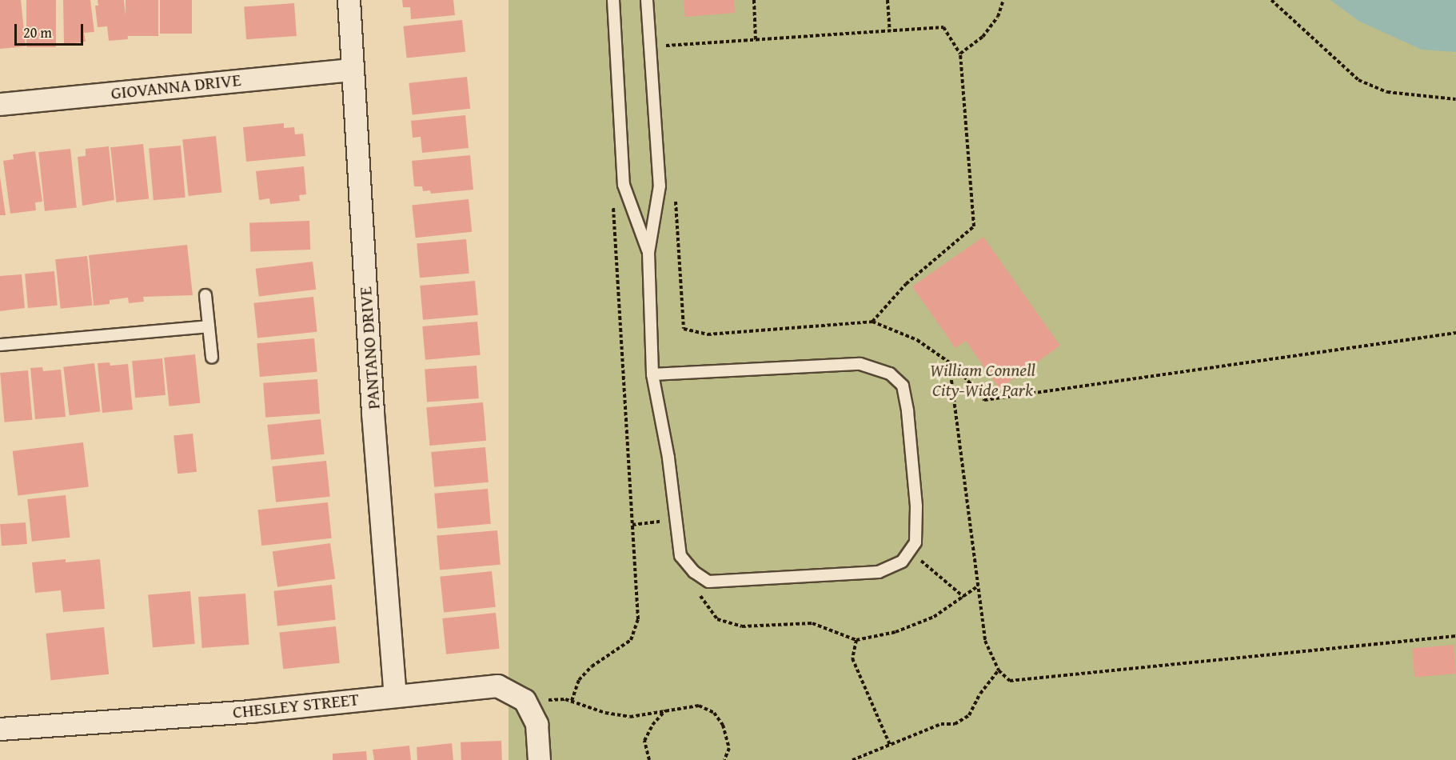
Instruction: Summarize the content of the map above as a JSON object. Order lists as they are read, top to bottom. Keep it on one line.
{"streets":{"street":["GIOVANNA DRIVE","PANTANO DRIVE","CHESLEY STREET"]},"crossings":[["GIOVANNA DRIVE","PANTANO DRIVE"],["PANTANO DRIVE","CHESLEY STREET"]],"parks":["William Connell City-Wide Park"],"scale_bar":"20 m"}
